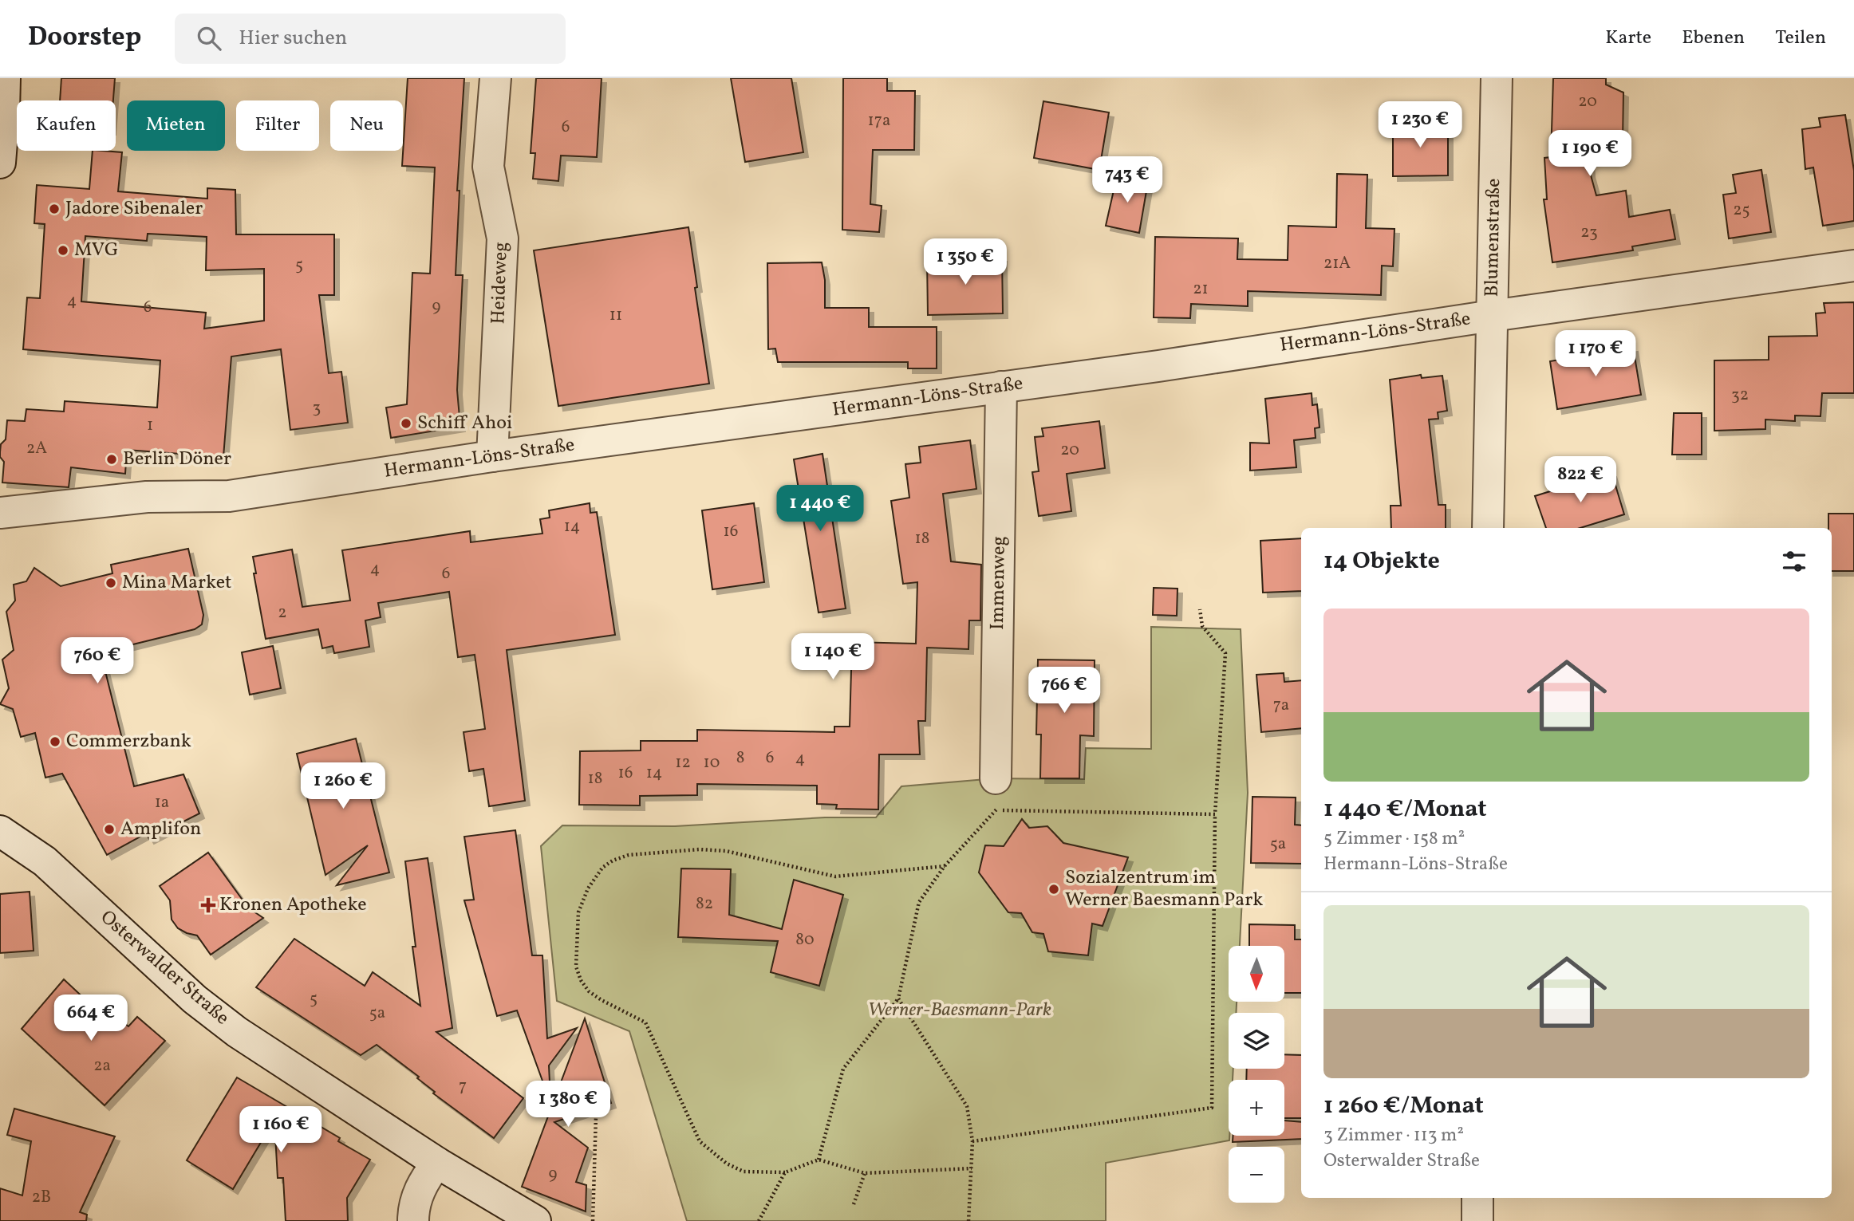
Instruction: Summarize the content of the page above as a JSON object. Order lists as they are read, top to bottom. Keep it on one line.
{"streets":{"street":["Blumenstraße","Heideweg","Hermann-Löns-Straße","Immenweg","Osterwalder Straße"]},"crossings":[["Blumenstraße","Hermann-Löns-Straße"],["Heideweg","Hermann-Löns-Straße"],["Hermann-Löns-Straße","Immenweg"]],"parks":["Werner-Baesmann-Park"],"places":{"other":["Jadore Sibenaler","MVG","Schiff Ahoi","Berlin Döner","Mina Market","Commerzbank","Amplifon","Sozialzentrum im Werner Baesmann Park"],"health":["Kronen Apotheke"]},"house_numbers":["20","17a","6","25","23","21A","5","21","4","9","6","11","32","3","1","2A","20","14","16","18","4","6","2","7a","8","6","4","12","10","16","14","18","1a","5a","82","80","5","5a","2a","7","9","2B"],"north":"bottom","page":{"header":"Doorstep","search":"Hier suchen","nav":["Karte","Ebenen","Teilen"],"chip":["Kaufen","Mieten","Filter","Neu"],"price":["1 230 €","1 190 €","743 €","1 350 €","1 170 €","822 €","1 440 €","1 140 €","760 €","766 €","1 260 €","664 €","1 380 €","1 160 €"],"heading":"14 Objekte","list":[{"name":"1 440 €/Monat","note":"5 Zimmer · 158 m² · Hermann-Löns-Straße"},{"name":"1 260 €/Monat","note":"3 Zimmer · 113 m² · Osterwalder Straße"}],"map_buttons":["+","−"]}}
